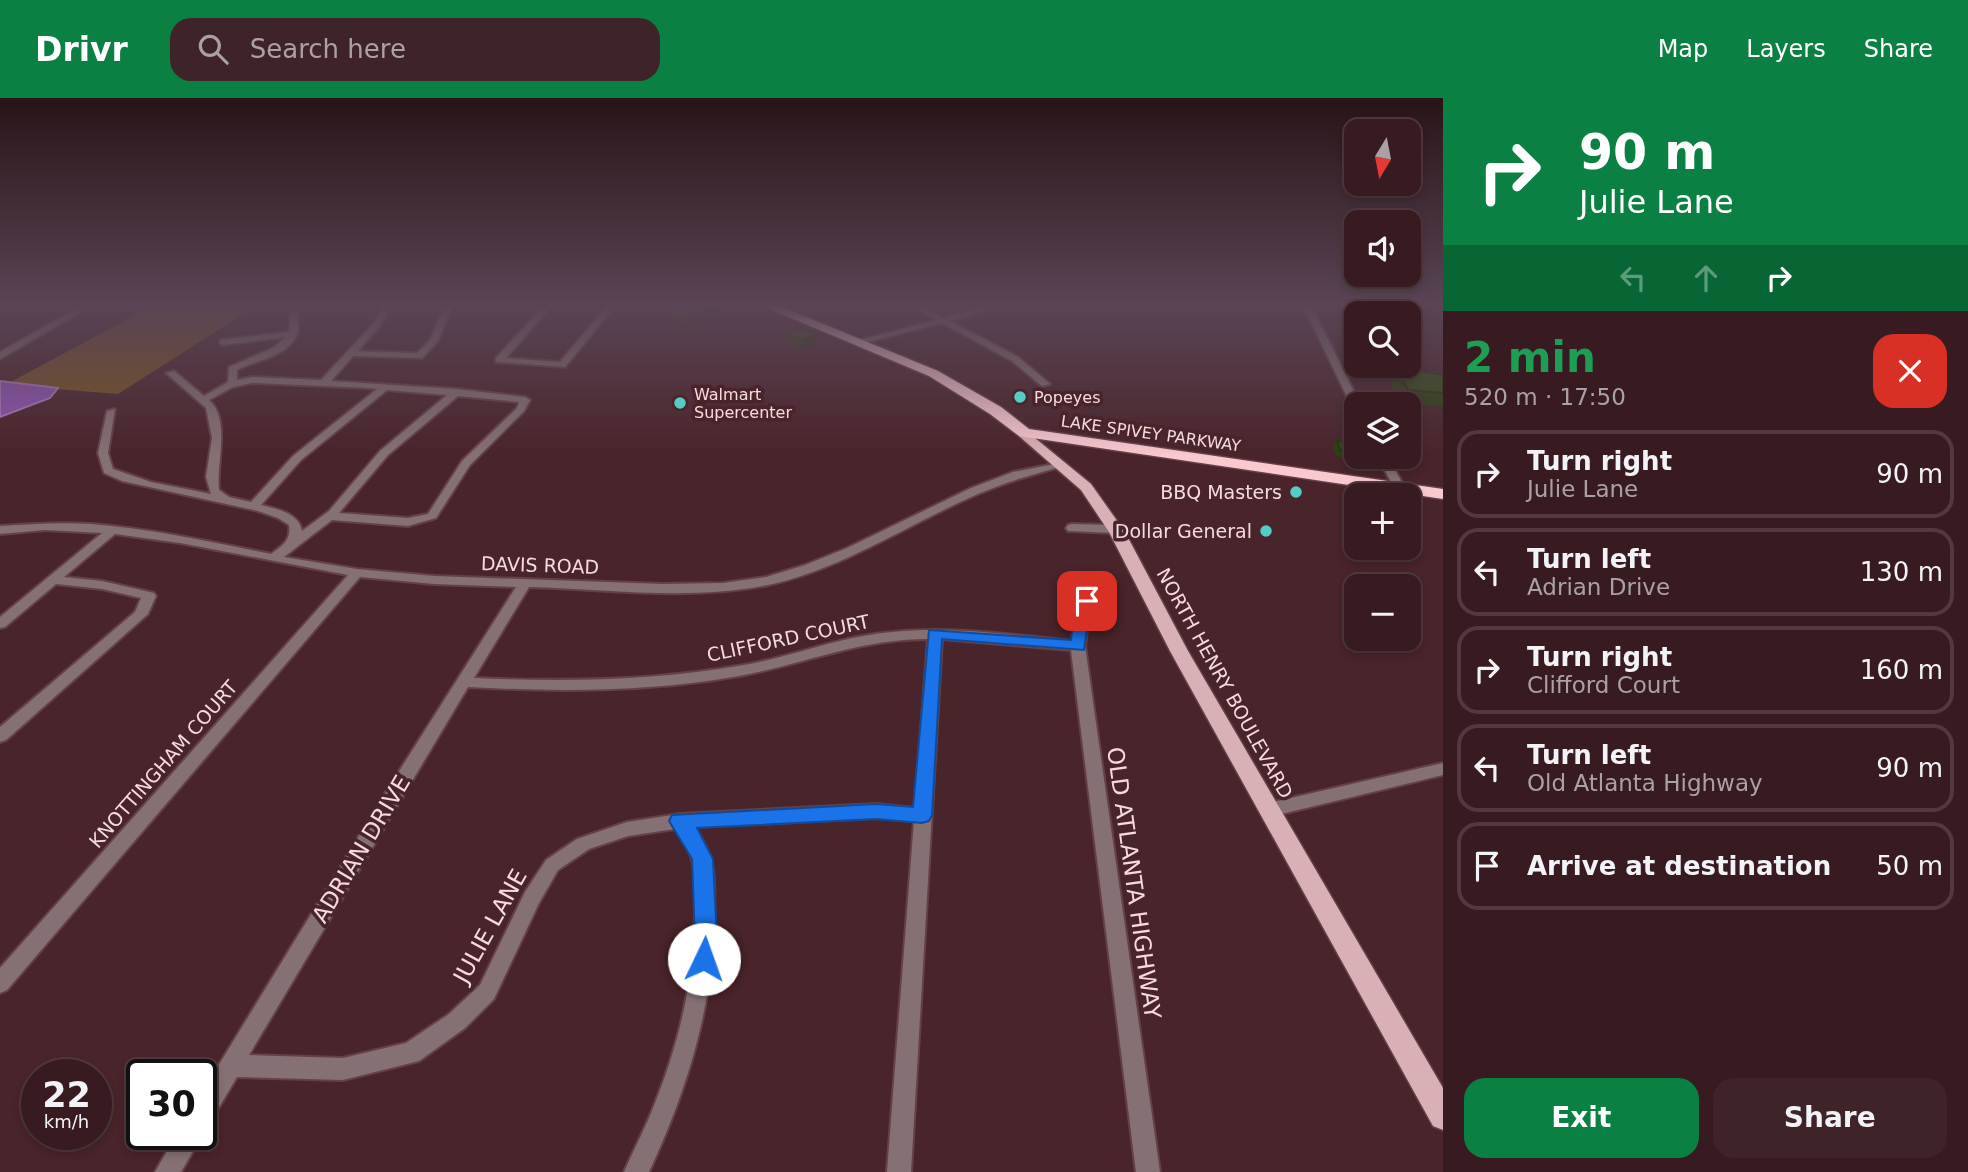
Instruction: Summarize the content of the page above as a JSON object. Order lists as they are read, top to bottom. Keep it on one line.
{"streets":{"highway":["LAKE SPIVEY PARKWAY","NORTH HENRY BOULEVARD"],"street":["DAVIS ROAD","CLIFFORD COURT","KNOTTINGHAM COURT","ADRIAN DRIVE","OLD ATLANTA HIGHWAY","JULIE LANE"]},"crossings":[["LAKE SPIVEY PARKWAY","NORTH HENRY BOULEVARD"],["DAVIS ROAD","NORTH HENRY BOULEVARD"],["DAVIS ROAD","KNOTTINGHAM COURT"],["DAVIS ROAD","ADRIAN DRIVE"],["CLIFFORD COURT","ADRIAN DRIVE"],["CLIFFORD COURT","OLD ATLANTA HIGHWAY"],["ADRIAN DRIVE","JULIE LANE"]],"places":["Popeyes","Walmart Supercenter","BBQ Masters","Dollar General"],"north":"bottom","page":{"header":"Drivr","search":"Search here","nav":["Map","Layers","Share"],"turn":["90 m","Julie Lane"],"map_buttons":["+","−"],"heading":["2 min","520 m · 17:50"],"list":[{"name":"Turn right","note":"Julie Lane","value":"90 m"},{"name":"Turn left","note":"Adrian Drive","value":"130 m"},{"name":"Turn right","note":"Clifford Court","value":"160 m"},{"name":"Turn left","note":"Old Atlanta Highway","value":"90 m"},{"name":"Arrive at destination","value":"50 m"}],"speed":"22 km/h","limit":"30","buttons":["Exit","Share"]}}
